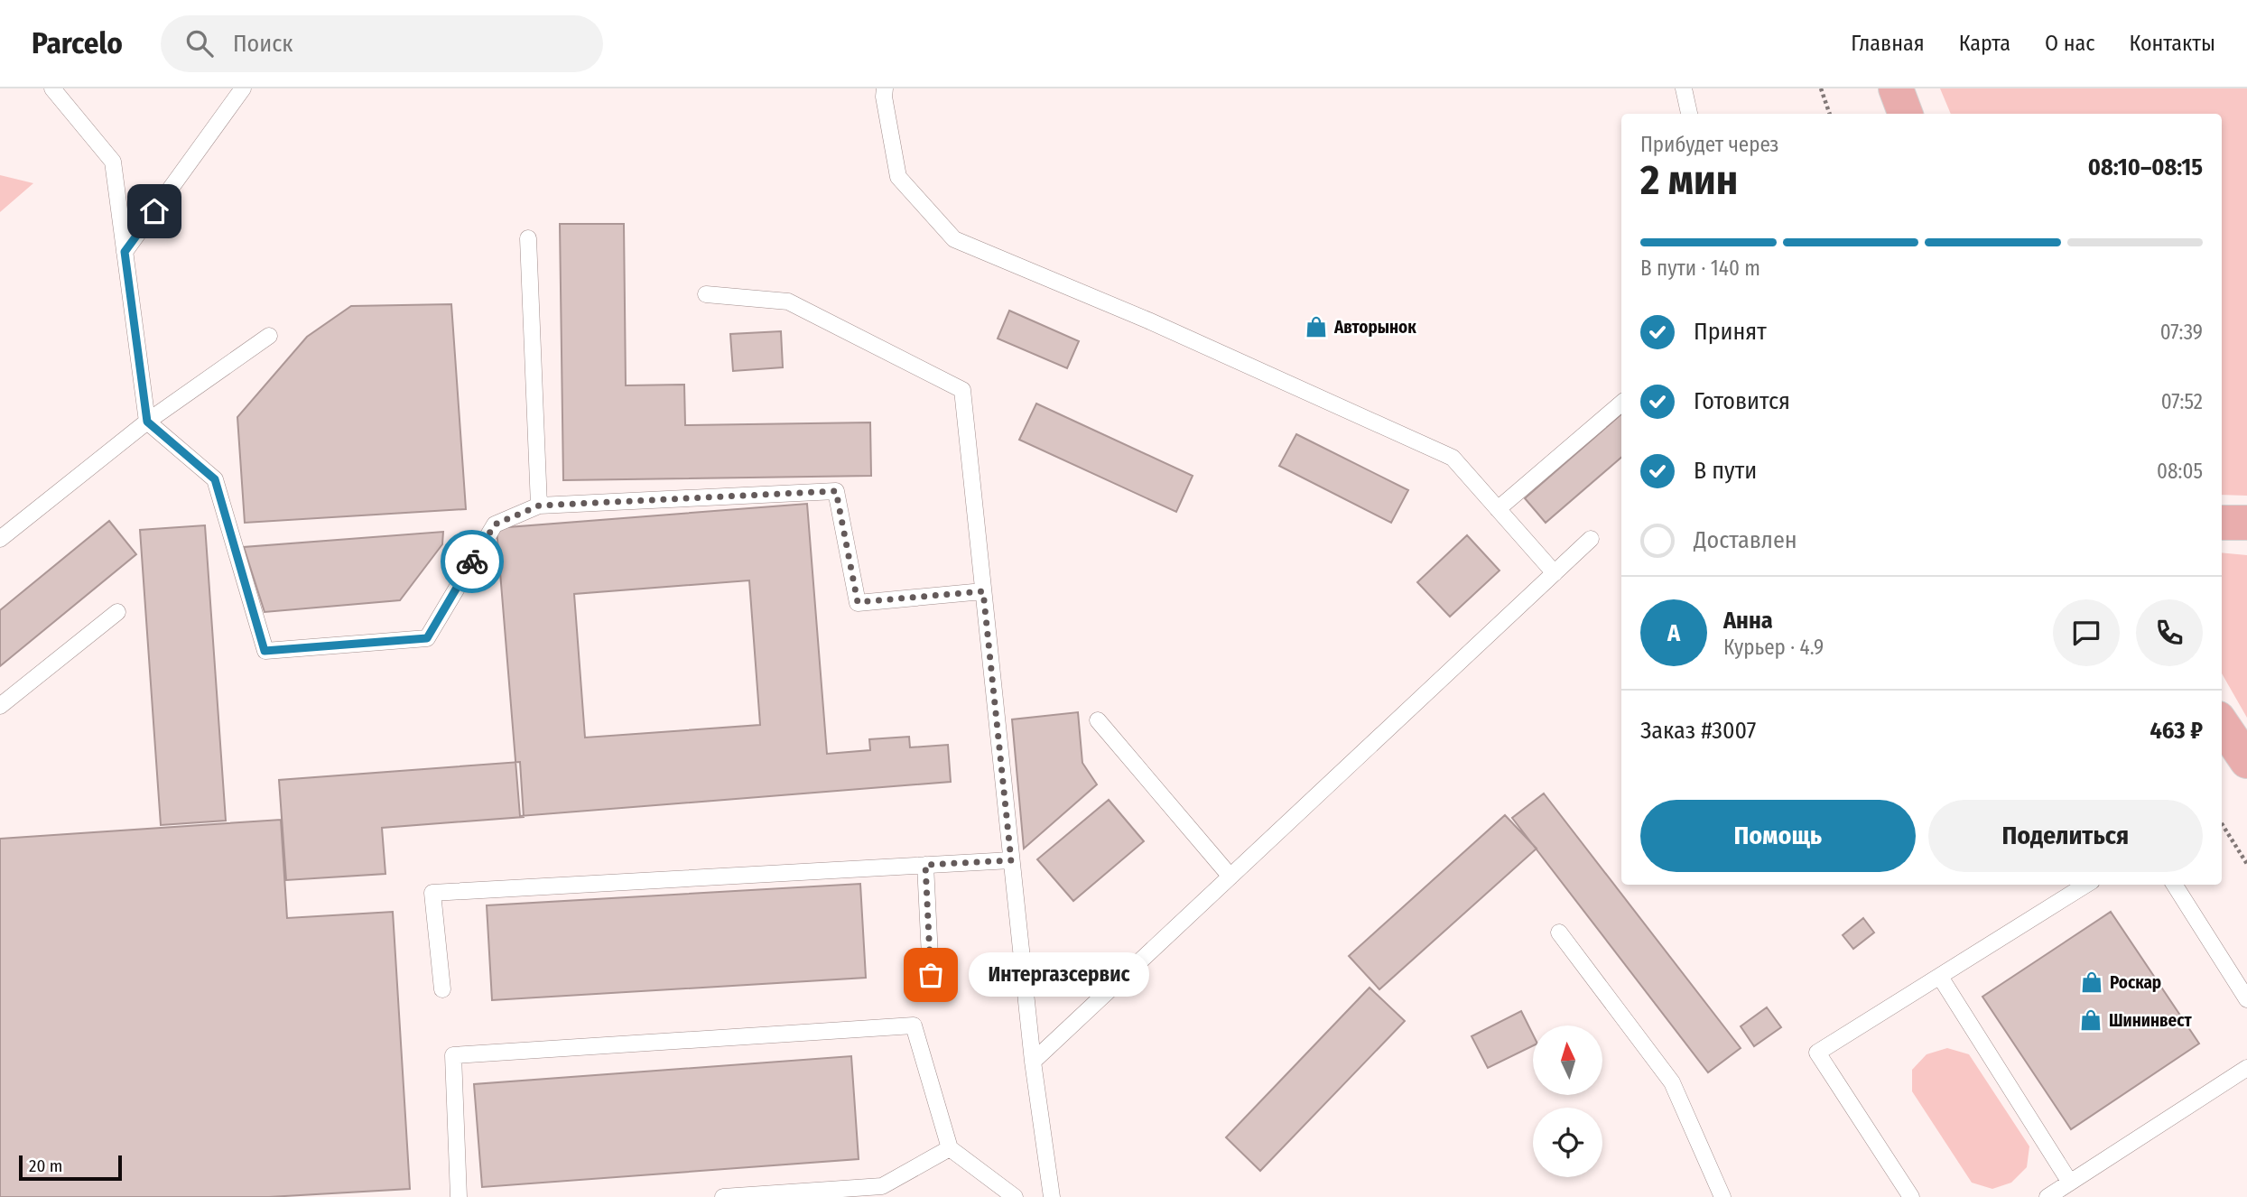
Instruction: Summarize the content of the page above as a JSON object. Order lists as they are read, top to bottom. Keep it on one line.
{"places":{"shop":["Авторынок","Роскар","Шининвест"],"other":["Интергазсервис"]},"scale_bar":"20 m","north":"top","page":{"header":"Parcelo","search":"Поиск","nav":["Главная","Карта","О нас","Контакты"],"heading":["2 мин","Прибудет через","08:10–08:15"],"panel":["Анна","Курьер · 4.9","Заказ #3007","463 ₽"],"bar":"В пути · 140 m","list":[["Принят","07:39"],["Готовится","07:52"],["В пути","08:05"],"Доставлен"],"round":"А","buttons":["Помощь","Поделиться"],"bubble":"Интергазсервис","scale":"20 m"}}
